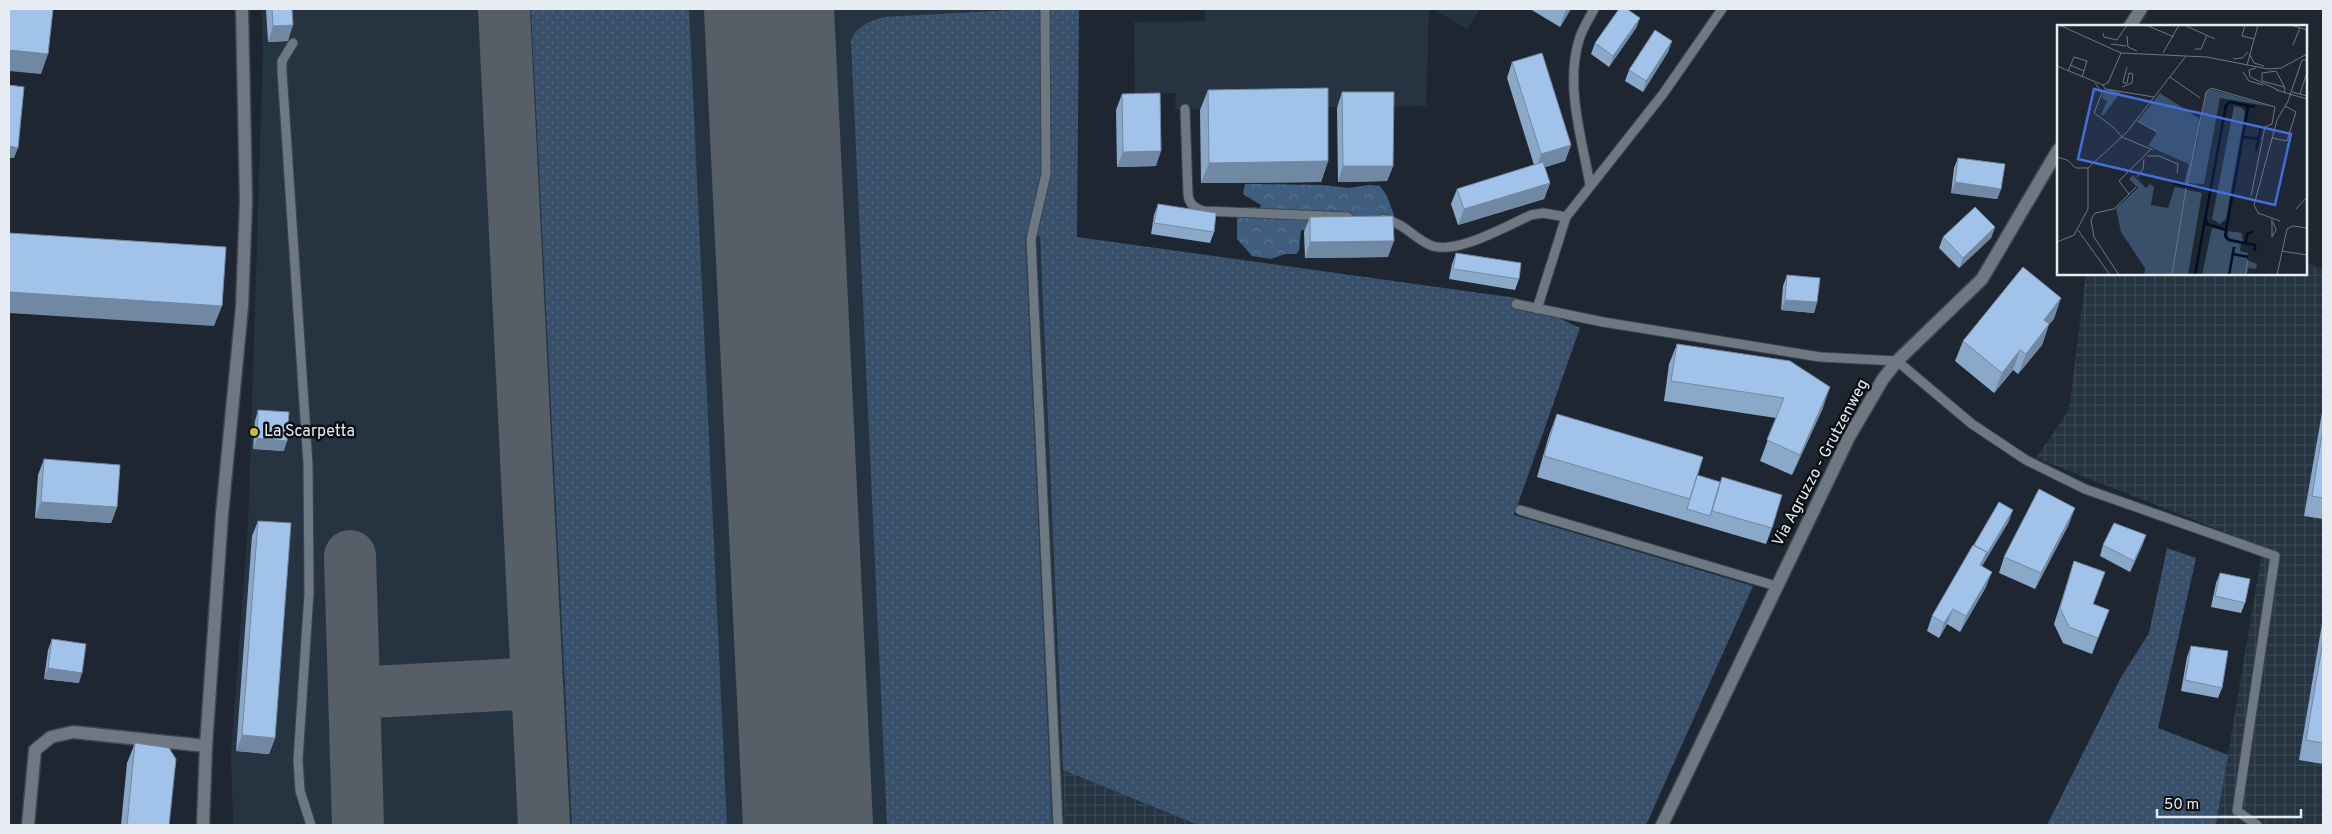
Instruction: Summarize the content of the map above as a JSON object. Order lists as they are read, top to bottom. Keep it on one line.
{"streets":{"street":["Via Agruzzo - Grutzenweg"]},"places":["La Scarpetta"],"scale_bar":"50 m"}
